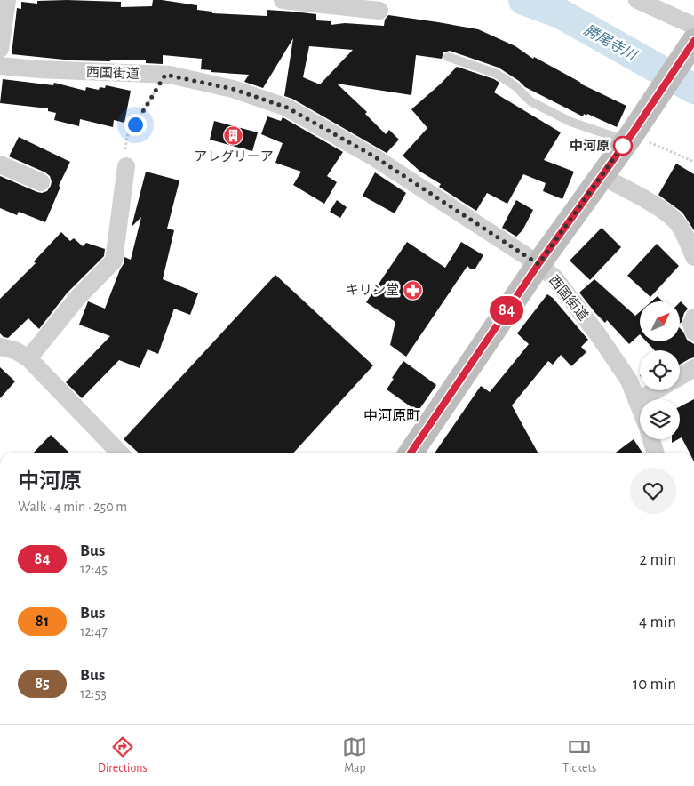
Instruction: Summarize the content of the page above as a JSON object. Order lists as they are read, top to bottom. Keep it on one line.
{"streets":{"street":["西国街道"]},"districts":["中河原町"],"water":["勝尾寺川"],"places":{"building":["アレグリーア"],"other":["中河原"],"pharmacy":["キリン堂"]},"lines":["bus line 84"],"north":"top right","page":{"on_map":"84","heading":["中河原","Walk · 4 min · 250 m"],"list":[{"mark":"84","name":"Bus","note":"12:45","value":"2 min"},{"mark":"81","name":"Bus","note":"12:47","value":"4 min"},{"mark":"85","name":"Bus","note":"12:53","value":"10 min"}],"tabs":["Directions","Map","Tickets"]}}
